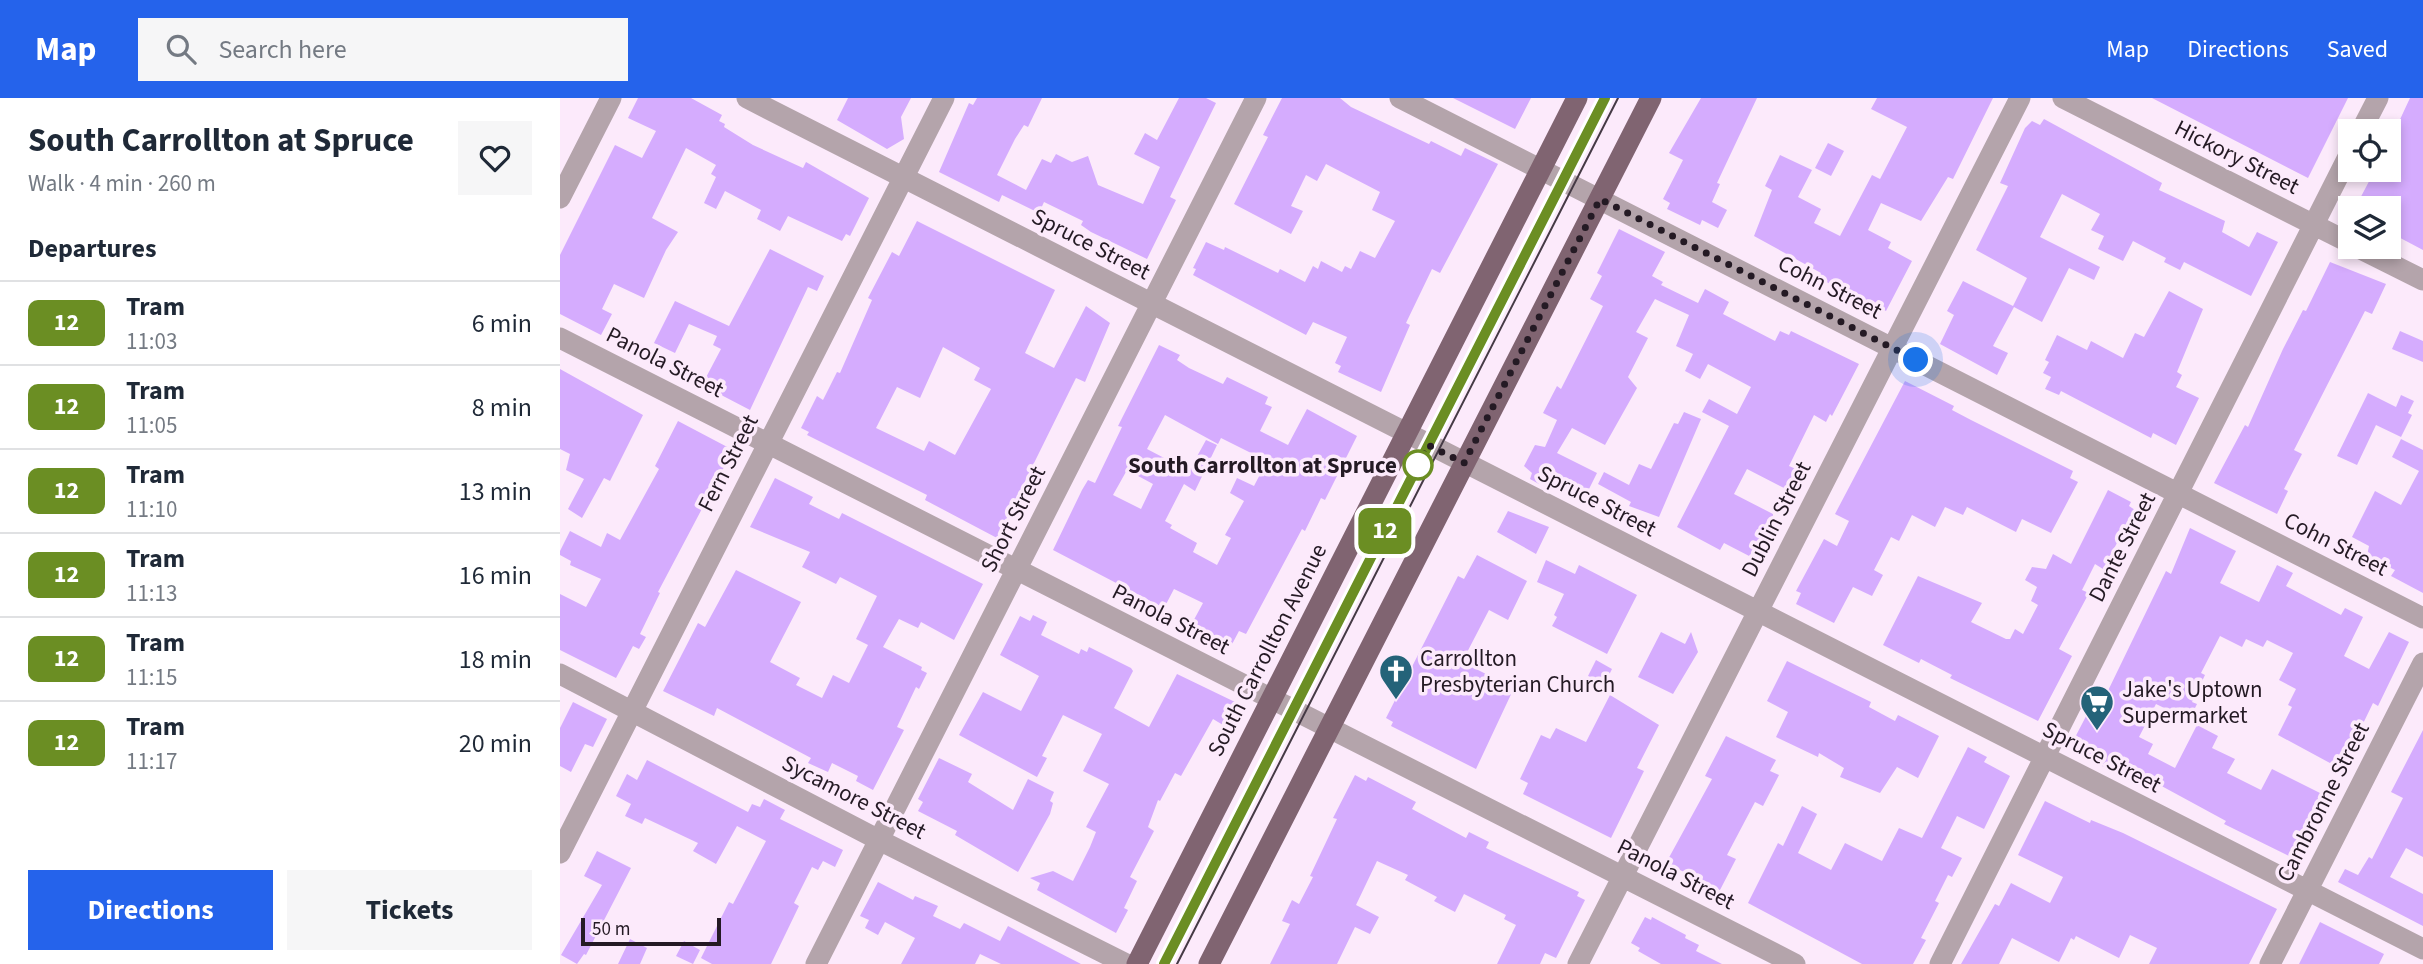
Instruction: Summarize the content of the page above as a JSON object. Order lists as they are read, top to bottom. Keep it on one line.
{"streets":{"main road":["South Carrollton Avenue"],"street":["Hickory Street","Spruce Street","Cohn Street","Panola Street","Fern Street","Short Street","Dublin Street","Dante Street","Sycamore Street","Cambronne Street"]},"crossings":[["Hickory Street","Dante Street"],["Spruce Street","Fern Street"],["Spruce Street","Short Street"],["Spruce Street","Dublin Street"],["Spruce Street","Dante Street"],["Spruce Street","South Carrollton Avenue"],["Spruce Street","Cambronne Street"],["Cohn Street","Dublin Street"],["Cohn Street","Dante Street"],["Cohn Street","South Carrollton Avenue"],["Panola Street","Fern Street"],["Panola Street","Short Street"],["Panola Street","Dublin Street"],["Panola Street","South Carrollton Avenue"],["Fern Street","Sycamore Street"],["Short Street","Sycamore Street"]],"places":{"other":["South Carrollton at Spruce"],"church":["Carrollton Presbyterian Church"],"supermarket":["Jake's Uptown Supermarket"]},"lines":["tram line 12"],"scale_bar":"50 m","page":{"header":"Map","search":"Search here","nav":["Map","Directions","Saved"],"heading":[["South Carrollton at Spruce","Walk · 4 min · 260 m"],"Departures"],"on_map":"12","list":[{"mark":"12","name":"Tram","note":"11:03","value":"6 min"},{"mark":"12","name":"Tram","note":"11:05","value":"8 min"},{"mark":"12","name":"Tram","note":"11:10","value":"13 min"},{"mark":"12","name":"Tram","note":"11:13","value":"16 min"},{"mark":"12","name":"Tram","note":"11:15","value":"18 min"},{"mark":"12","name":"Tram","note":"11:17","value":"20 min"}],"buttons":["Directions","Tickets"],"scale":"50 m"}}
